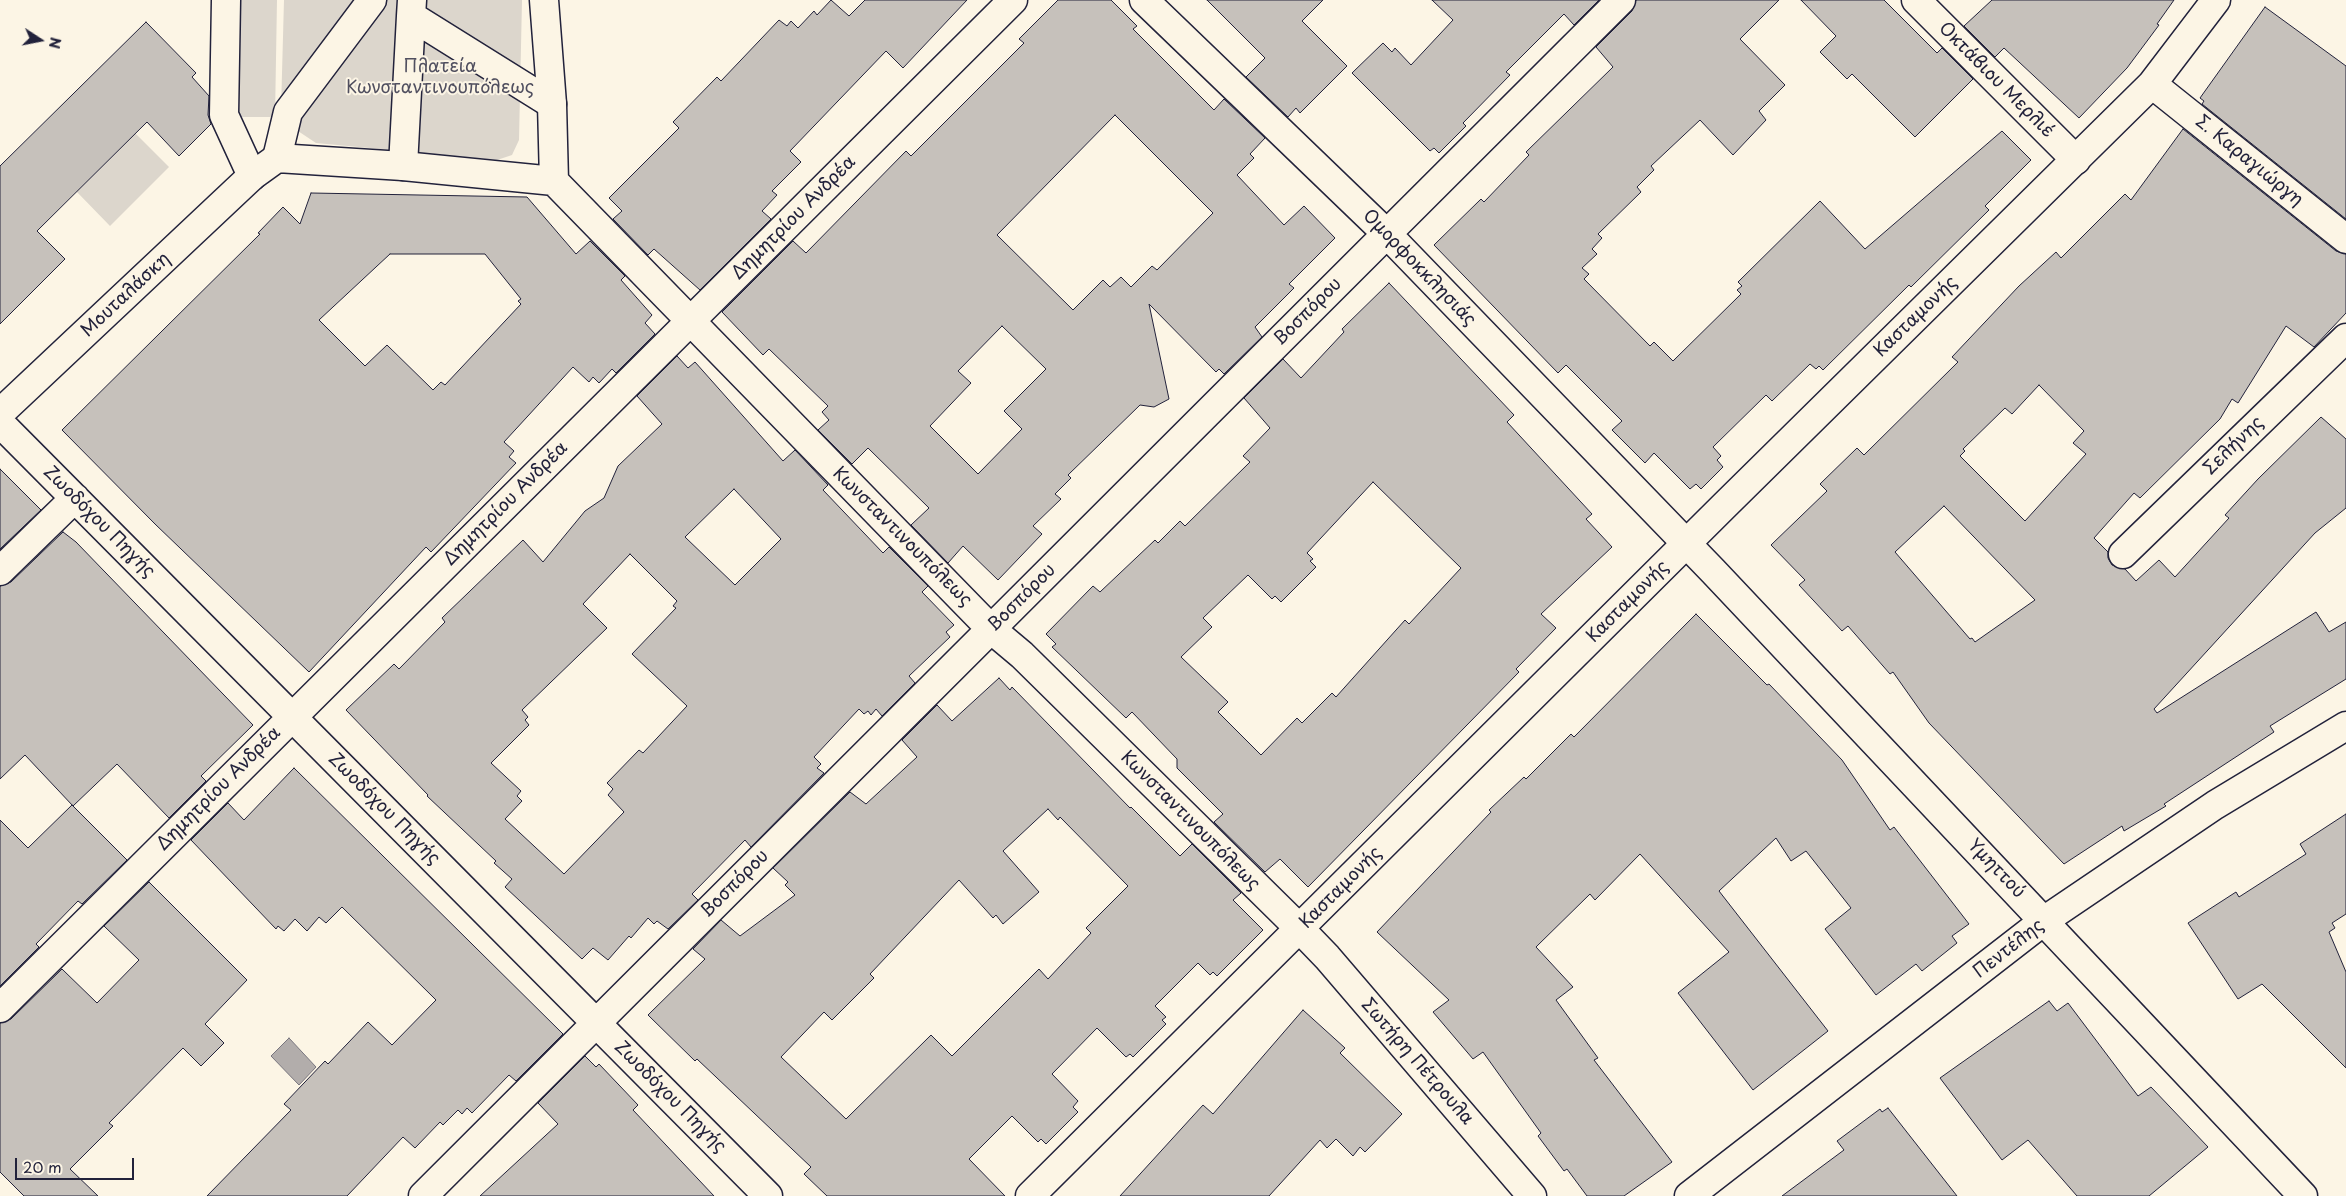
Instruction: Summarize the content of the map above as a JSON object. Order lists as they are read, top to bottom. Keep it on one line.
{"streets":{"street":["Οκτάβιου Μερλιέ","Σ. Καραγιώργη","Δημητρίου Ανδρέα","Ομορφοκκλησιάς","Μουταλάσκη","Βοσπόρου","Κασταμονής","Σελήνης","Ζωοδόχου Πηγής","Κωνσταντινουπόλεως","Υμηττού","Πεντέλης","Σωτήρη Πέτρουλα"]},"crossings":[["Οκτάβιου Μερλιέ","Κασταμονής"],["Σ. Καραγιώργη","Κασταμονής"],["Δημητρίου Ανδρέα","Ζωοδόχου Πηγής"],["Δημητρίου Ανδρέα","Κωνσταντινουπόλεως"],["Ομορφοκκλησιάς","Βοσπόρου"],["Ομορφοκκλησιάς","Κασταμονής"],["Ομορφοκκλησιάς","Υμηττού"],["Βοσπόρου","Ζωοδόχου Πηγής"],["Βοσπόρου","Κωνσταντινουπόλεως"],["Κασταμονής","Κωνσταντινουπόλεως"],["Κασταμονής","Υμηττού"],["Κασταμονής","Σωτήρη Πέτρουλα"],["Κωνσταντινουπόλεως","Σωτήρη Πέτρουλα"],["Υμηττού","Πεντέλης"]],"parks":["Πλατεία Κωνσταντινουπόλεως"],"scale_bar":"20 m","north":"right"}
